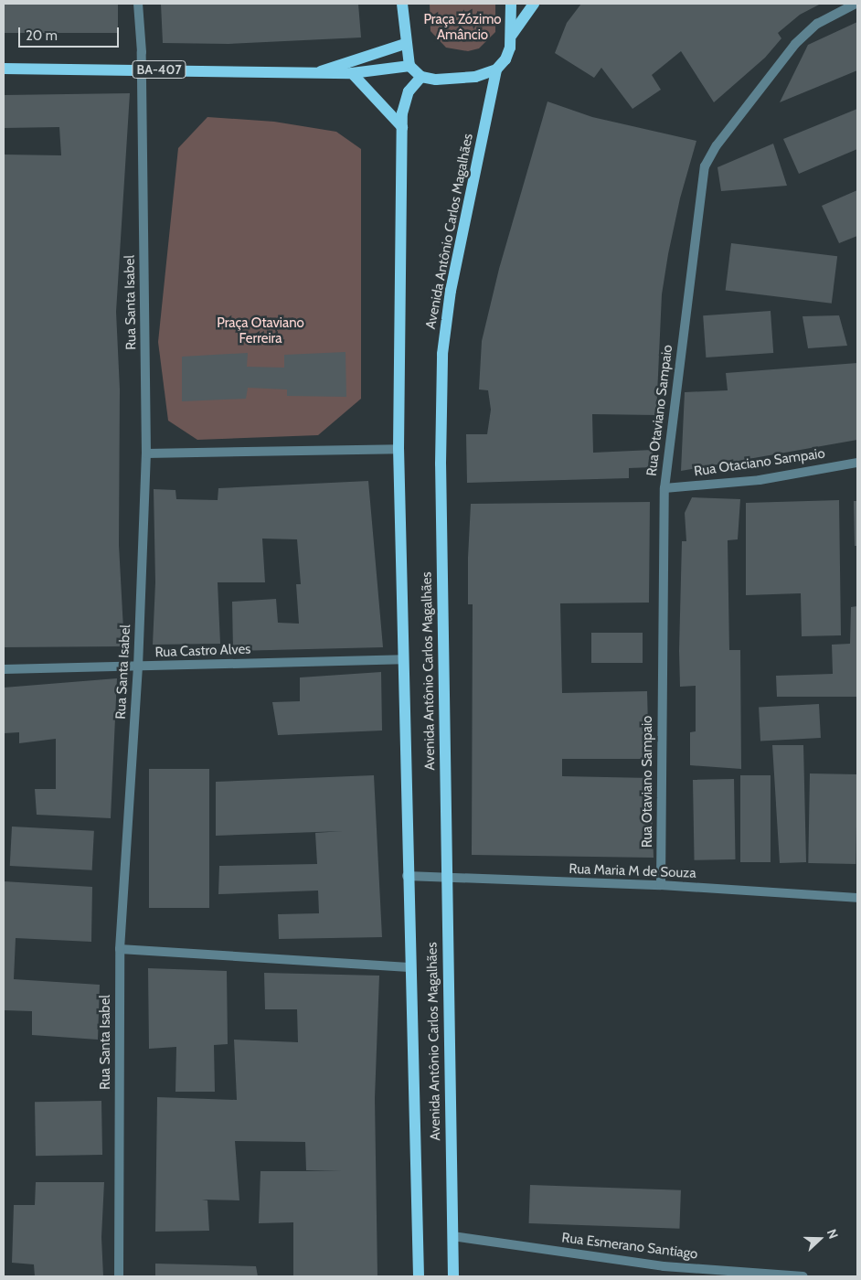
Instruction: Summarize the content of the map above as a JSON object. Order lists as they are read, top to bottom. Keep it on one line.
{"streets":{"main road":["BA-407","Avenida Antônio Carlos Magalhães"],"street":["Rua Santa Isabel","Rua Otaviano Sampaio","Rua Otaciano Sampaio","Rua Castro Alves","Rua Maria M de Souza","Rua Esmerano Santiago"]},"crossings":[["BA-407","Rua Santa Isabel"],["Avenida Antônio Carlos Magalhães","Rua Castro Alves"],["Avenida Antônio Carlos Magalhães","Rua Maria M de Souza"],["Avenida Antônio Carlos Magalhães","Rua Esmerano Santiago"],["Rua Santa Isabel","Rua Castro Alves"],["Rua Otaviano Sampaio","Rua Otaciano Sampaio"],["Rua Otaviano Sampaio","Rua Maria M de Souza"]],"parks":["Praça Zózimo Amâncio","Praça Otaviano Ferreira"],"scale_bar":"20 m","north":"right"}
